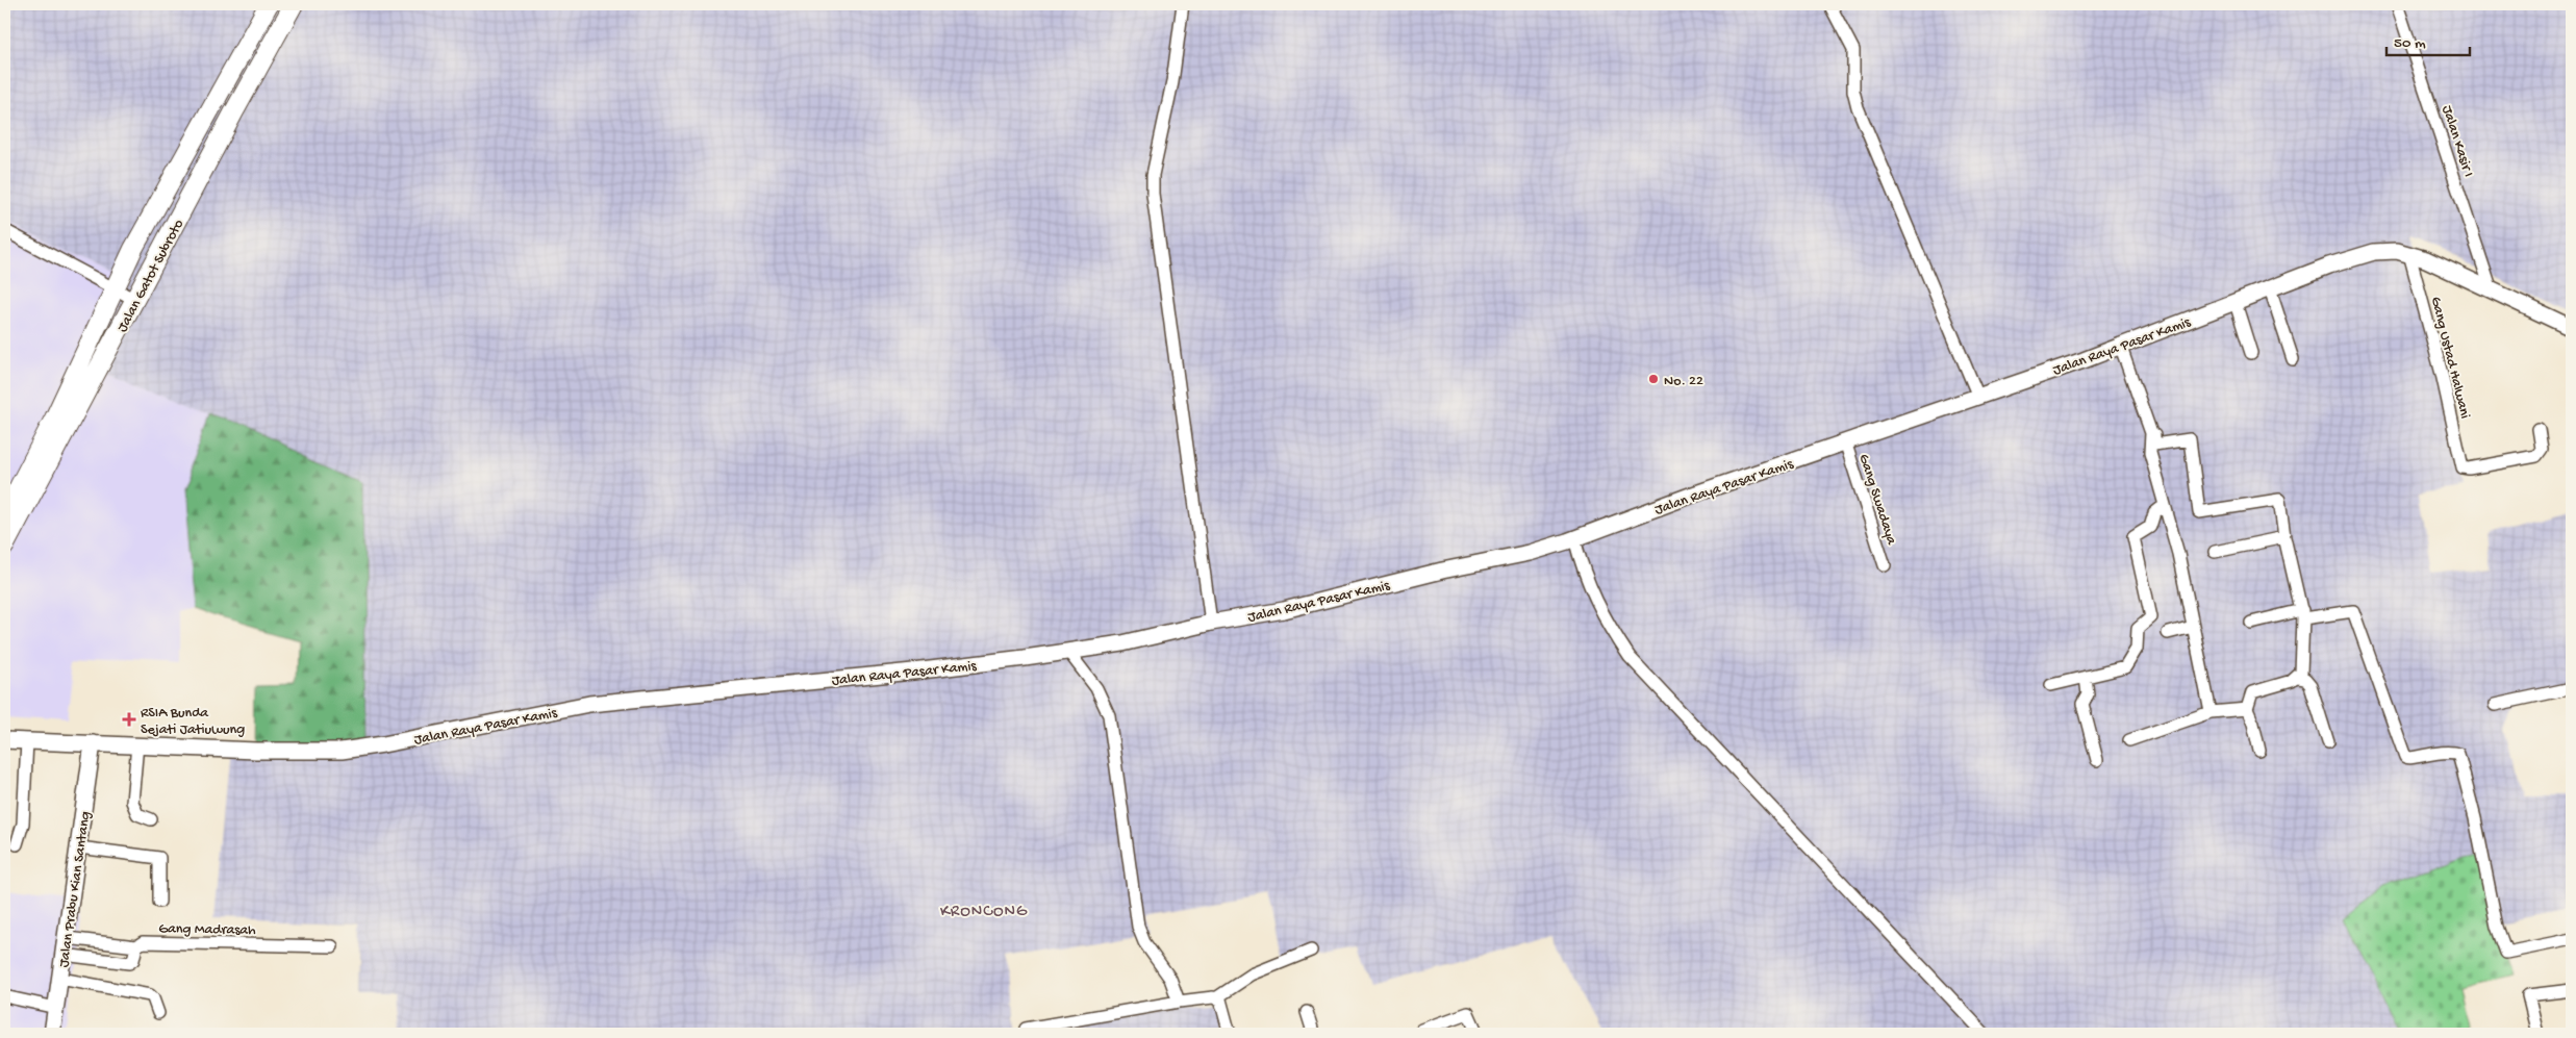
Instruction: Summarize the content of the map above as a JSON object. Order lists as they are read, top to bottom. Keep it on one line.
{"streets":{"highway":["Jalan Gatot Subroto"],"main road":["Jalan Raya Pasar Kamis","Jalan Prabu Kian Santang"],"street":["Jalan Kasir I","Gang Ustad Halwani","Gang Swadaya","Gang Madrasah"]},"crossings":[["Jalan Kasir I","Jalan Raya Pasar Kamis"],["Jalan Raya Pasar Kamis","Gang Ustad Halwani"],["Jalan Raya Pasar Kamis","Gang Swadaya"],["Jalan Raya Pasar Kamis","Jalan Prabu Kian Santang"],["Jalan Prabu Kian Santang","Gang Madrasah"]],"districts":["KRONCONG"],"places":{"other":["No. 22"],"health":["RSIA Bunda Sejati Jatiuwung"]},"scale_bar":"50 m"}
